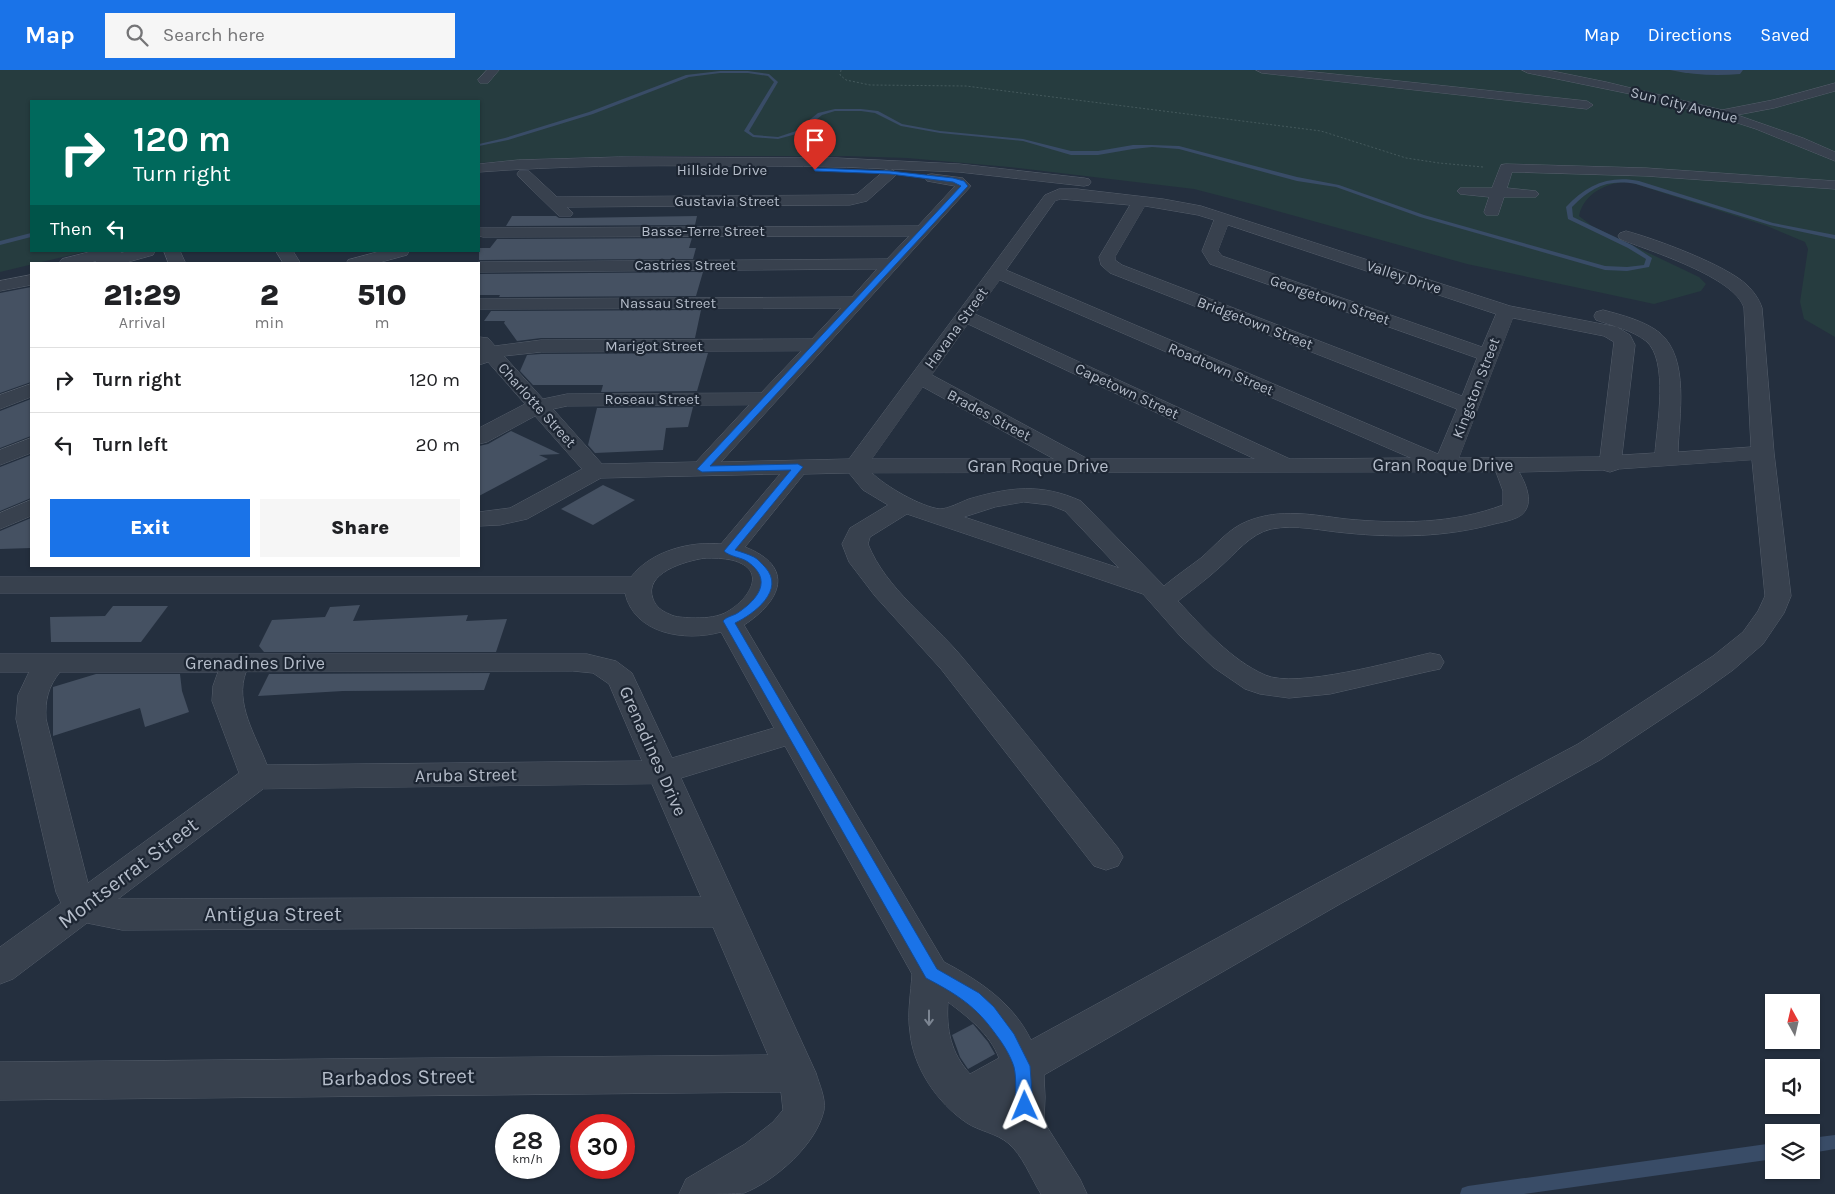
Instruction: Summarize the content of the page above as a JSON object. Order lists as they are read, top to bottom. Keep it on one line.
{"streets":{"street":["Sun City Avenue","Hillside Drive","Gustavia Street","Basse-Terre Street","Castries Street","Valley Drive","Georgetown Street","Nassau Street","Bridgetown Street","Havana Street","Marigot Street","Roadtown Street","Kingston Street","Capetown Street","Roseau Street","Charlotte Street","Brades Street","Gran Roque Drive","Grenadines Drive","Aruba Street","Montserrat Street","Antigua Street","Barbados Street"]},"crossings":[["Hillside Drive","Gustavia Street"],["Hillside Drive","Basse-Terre Street"],["Valley Drive","Georgetown Street"],["Valley Drive","Bridgetown Street"],["Valley Drive","Havana Street"],["Valley Drive","Kingston Street"],["Valley Drive","Gran Roque Drive"],["Georgetown Street","Kingston Street"],["Bridgetown Street","Kingston Street"],["Havana Street","Roadtown Street"],["Havana Street","Capetown Street"],["Havana Street","Brades Street"],["Havana Street","Gran Roque Drive"],["Marigot Street","Charlotte Street"],["Roadtown Street","Kingston Street"],["Roadtown Street","Gran Roque Drive"],["Kingston Street","Gran Roque Drive"],["Capetown Street","Gran Roque Drive"],["Roseau Street","Charlotte Street"],["Charlotte Street","Gran Roque Drive"],["Brades Street","Gran Roque Drive"],["Grenadines Drive","Aruba Street"],["Grenadines Drive","Antigua Street"],["Grenadines Drive","Barbados Street"],["Aruba Street","Montserrat Street"],["Montserrat Street","Antigua Street"]],"north":"top","page":{"header":"Map","search":"Search here","nav":["Map","Directions","Saved"],"turn":["120 m","Turn right"],"then":"Then","eta":["21:29","Arrival","2","min","510","m"],"list":[{"name":"Turn right","value":"120 m"},{"name":"Turn left","value":"20 m"}],"buttons":["Exit","Share"],"speed":"28 km/h","limit":"30"}}
